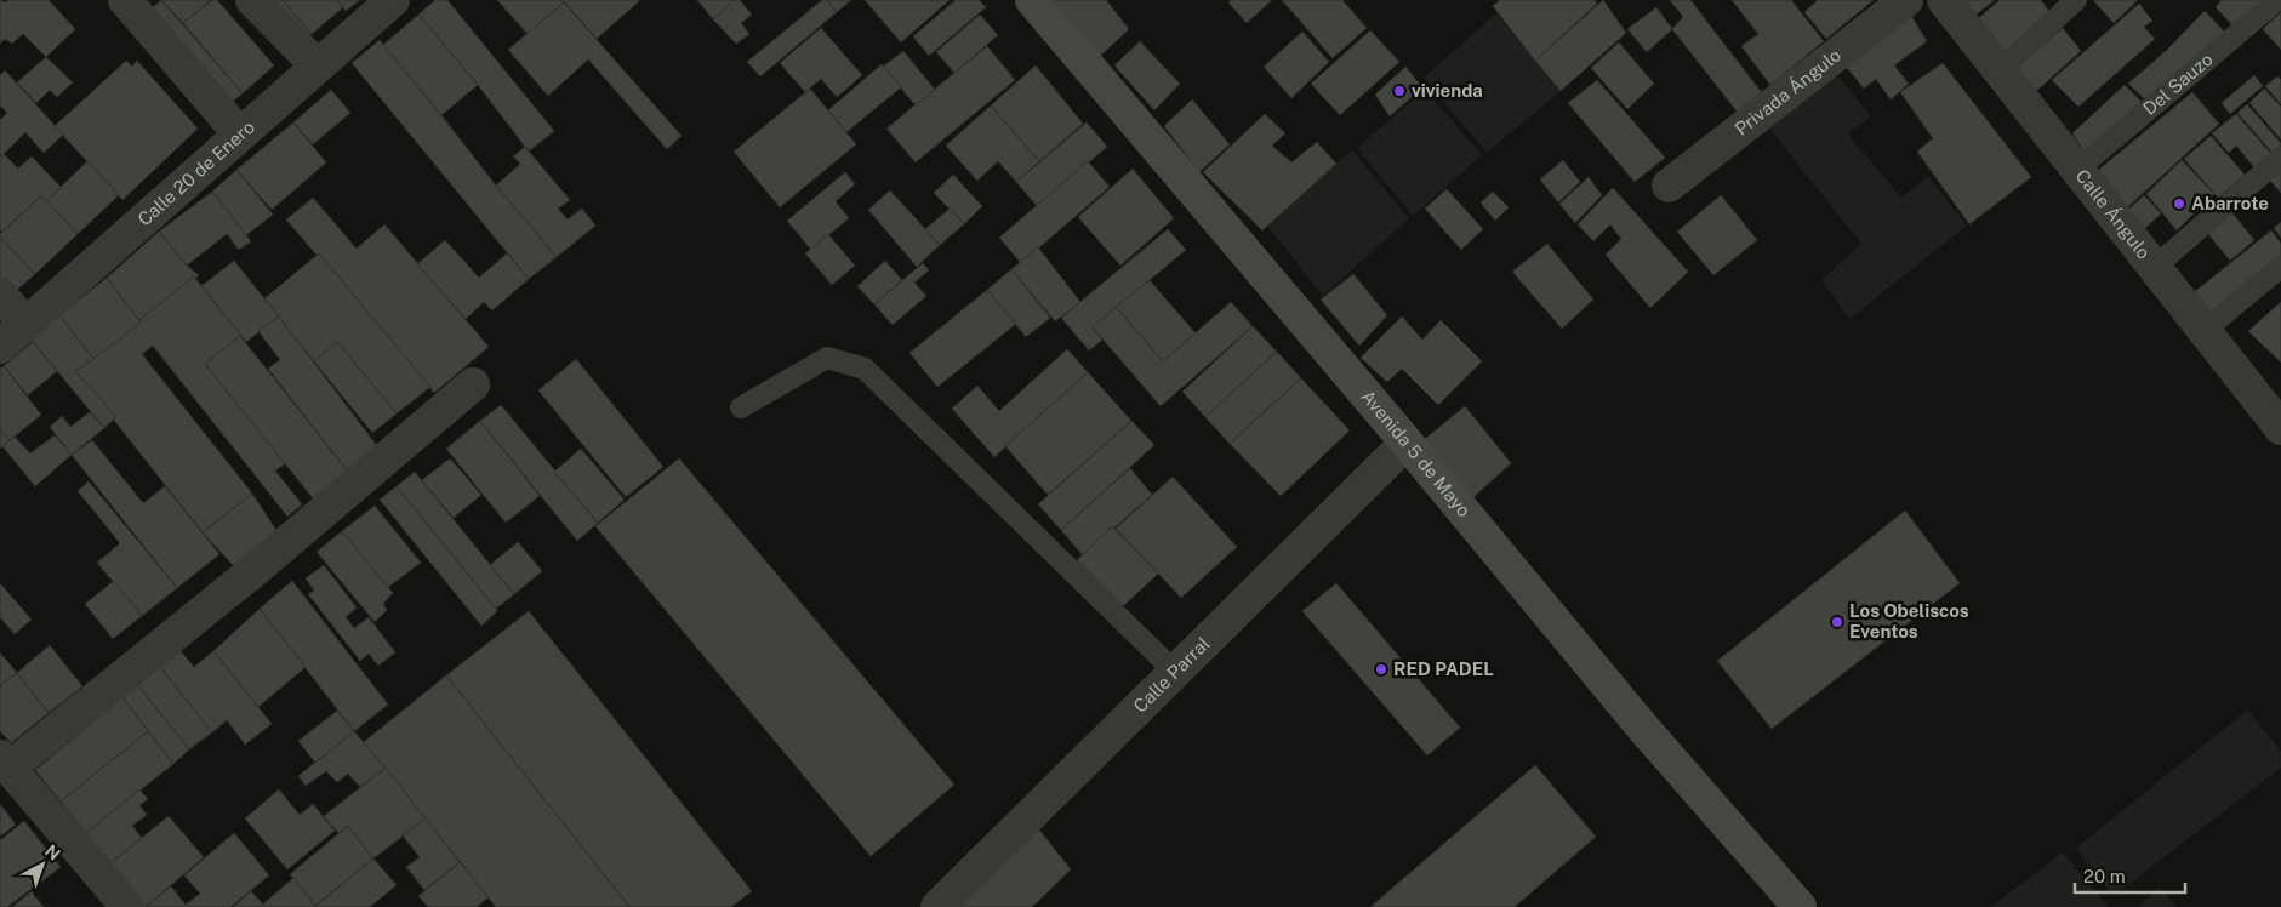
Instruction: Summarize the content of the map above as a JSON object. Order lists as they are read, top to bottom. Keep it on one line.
{"streets":{"main road":["Avenida 5 de Mayo"],"street":["Privada Ángulo","Calle 20 de Enero","Calle Ángulo","Calle Parral"],"lane":["Del Sauzo"]},"crossings":[["Del Sauzo","Calle Ángulo"],["Avenida 5 de Mayo","Calle Parral"]],"places":["vivienda","Abarrote","Los Obeliscos Eventos","RED PADEL"],"scale_bar":"20 m","north":"top right"}
